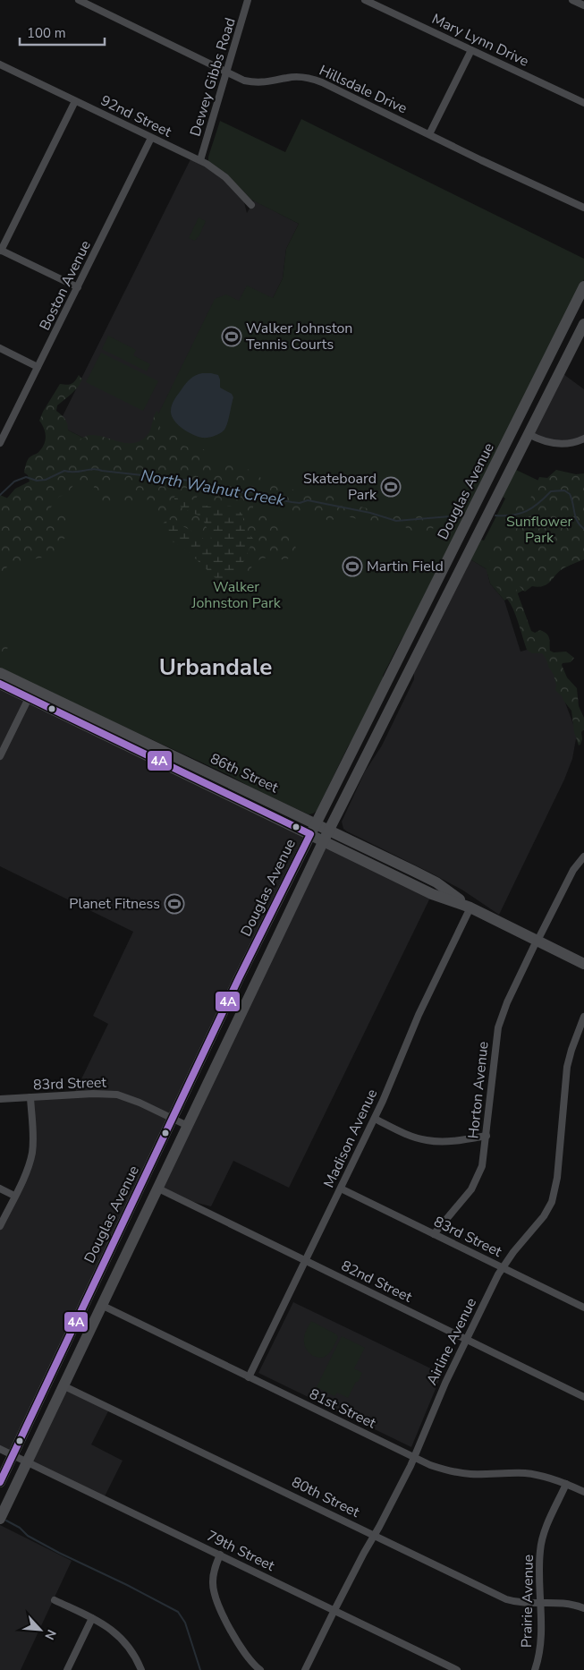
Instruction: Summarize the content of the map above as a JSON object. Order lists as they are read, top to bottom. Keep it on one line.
{"streets":{"main road":["Douglas Avenue","86th Street"],"street":["Mary Lynn Drive","Dewey Gibbs Road","Hillsdale Drive","92nd Street","Boston Avenue","83rd Street","Horton Avenue","Madison Avenue","82nd Street","Airline Avenue","81st Street","80th Street","79th Street","Prairie Avenue"]},"crossings":[["Dewey Gibbs Road","Hillsdale Drive"],["Dewey Gibbs Road","92nd Street"],["92nd Street","Boston Avenue"],["Douglas Avenue","86th Street"],["Douglas Avenue","83rd Street"],["Douglas Avenue","82nd Street"],["Douglas Avenue","81st Street"],["Douglas Avenue","80th Street"],["Douglas Avenue","79th Street"],["86th Street","Horton Avenue"],["86th Street","Madison Avenue"],["83rd Street","Horton Avenue"],["83rd Street","Madison Avenue"],["83rd Street","Airline Avenue"],["Madison Avenue","82nd Street"],["Madison Avenue","81st Street"],["82nd Street","Airline Avenue"],["Airline Avenue","81st Street"],["Airline Avenue","80th Street"],["Airline Avenue","79th Street"],["81st Street","Prairie Avenue"],["80th Street","Prairie Avenue"]],"districts":["Urbandale"],"water":["North Walnut Creek"],"parks":["Sunflower Park","Walker Johnston Park"],"places":{"sports":["Walker Johnston Tennis Courts","Skateboard Park","Martin Field","Planet Fitness"]},"lines":["transit line 4A"],"scale_bar":"100 m","north":"bottom right"}
